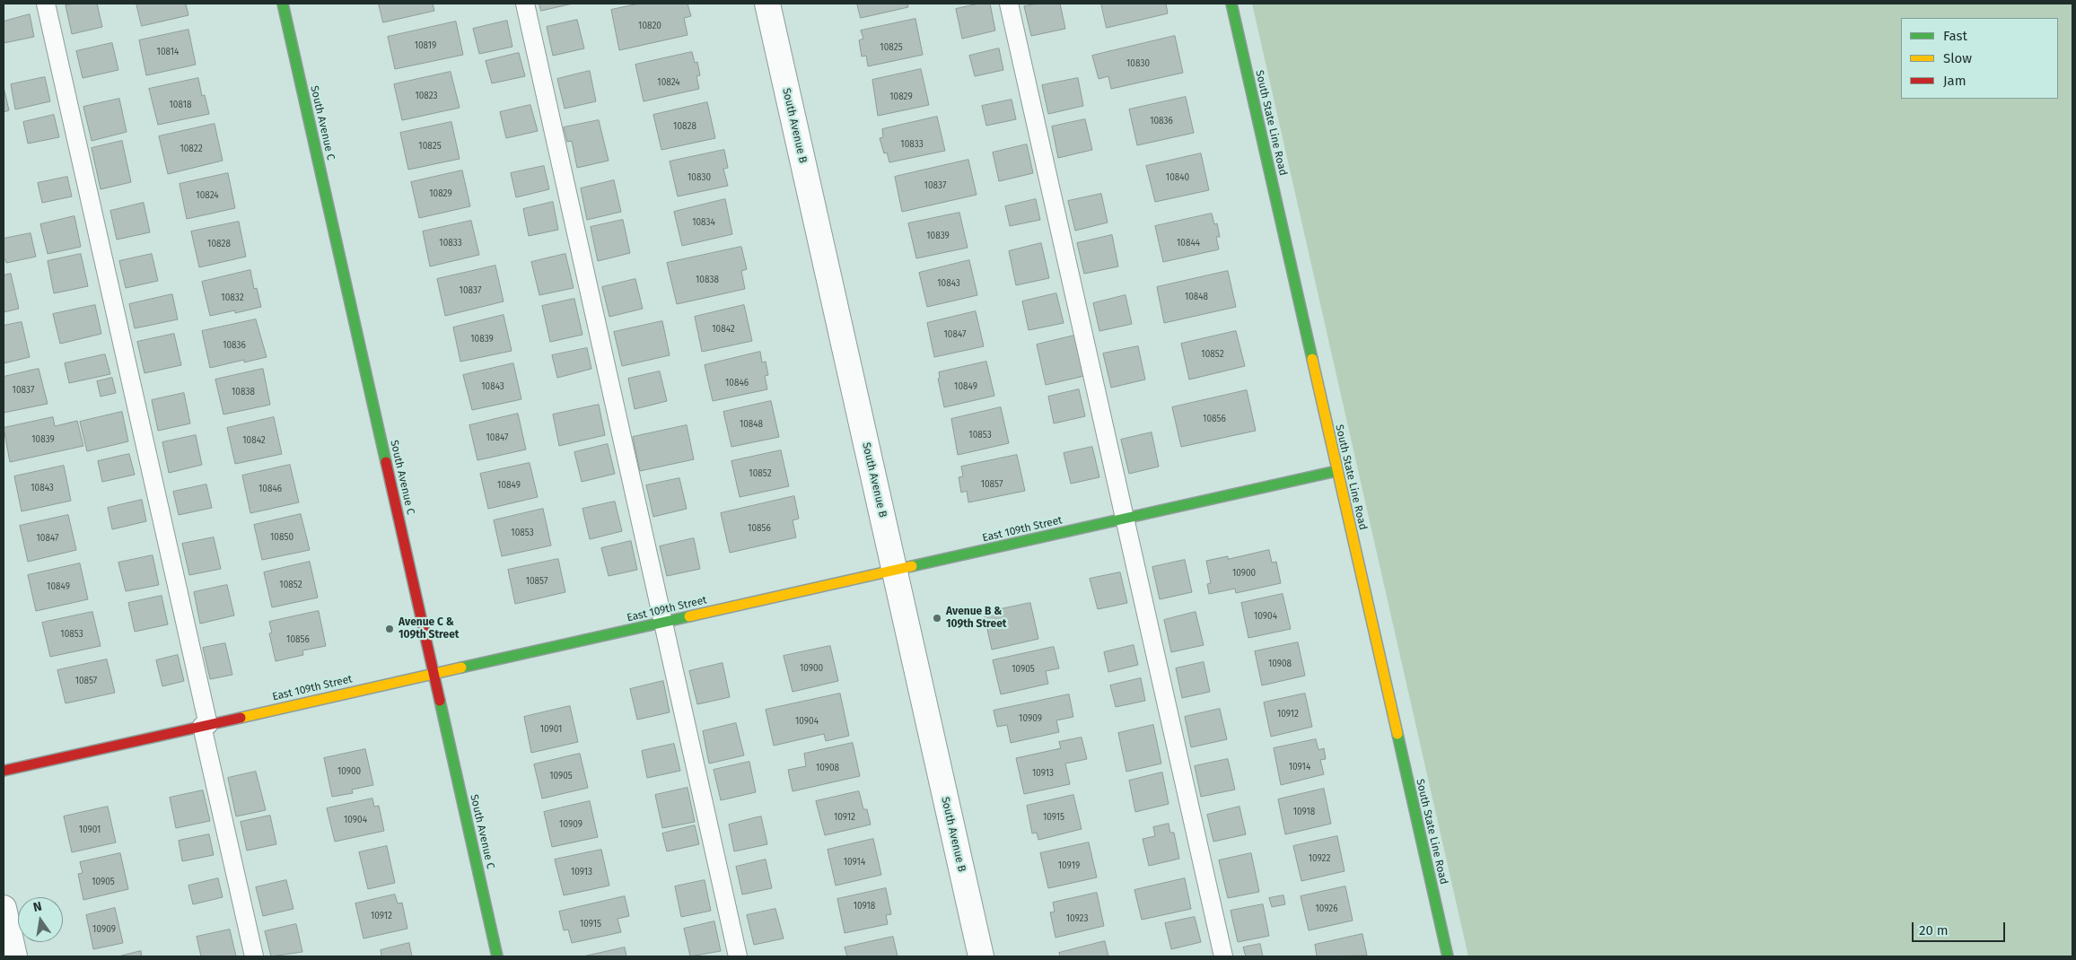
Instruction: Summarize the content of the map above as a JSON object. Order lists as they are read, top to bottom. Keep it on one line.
{"streets":{"street":["South Avenue C","South State Line Road","South Avenue B","East 109th Street"]},"crossings":[["South Avenue C","East 109th Street"],["South State Line Road","East 109th Street"],["South Avenue B","East 109th Street"]],"places":["Avenue B & 109th Street","Avenue C & 109th Street"],"house_numbers":["10820","10819","10825","10814","10830","10824","10823","10829","10818","10836","10828","10833","10825","10822","10830","10840","10837","10829","10824","10834","10839","10833","10844","10828","10838","10843","10837","10848","10832","10842","10847","10839","10836","10852","10846","10843","10849","10837","10838","10856","10848","10853","10847","10839","10842","10852","10857","10849","10843","10846","10856","10853","10850","10847","10900","10857","10852","10849","10904","10853","10856","10908","10900","10905","10857","10912","10909","10904","10901","10914","10908","10900","10913","10905","10918","10912","10915","10904","10909","10901","10922","10914","10919","10913","10905","10918","10926","10912","10923","10915","10909"],"legend":["Fast","Slow","Jam"],"scale_bar":"20 m","north":"top"}
